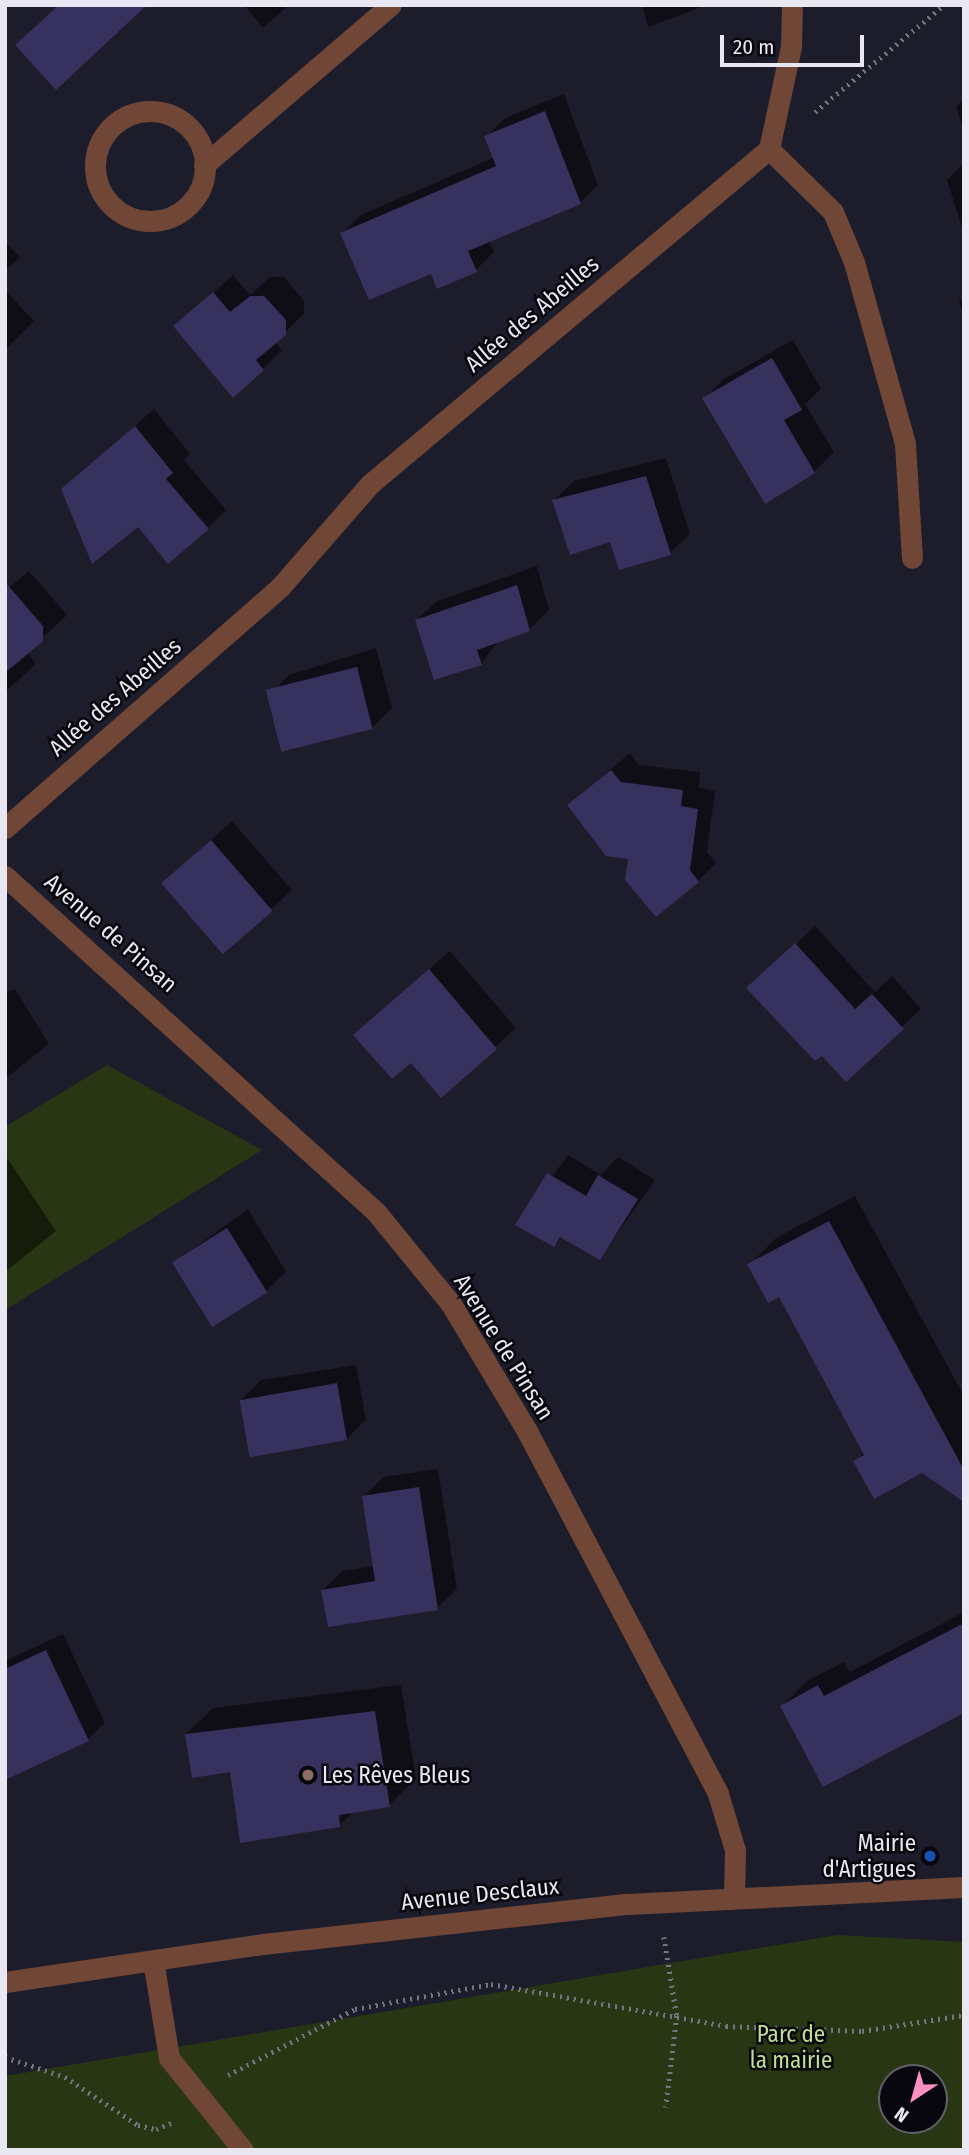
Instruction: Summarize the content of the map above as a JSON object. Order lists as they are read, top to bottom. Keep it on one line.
{"streets":{"street":["Allée des Abeilles","Avenue de Pinsan","Avenue Desclaux"]},"crossings":[["Avenue de Pinsan","Avenue Desclaux"]],"parks":["Parc de la mairie"],"places":["Les Rêves Bleus","Mairie d'Artigues"],"scale_bar":"20 m","north":"bottom left"}
